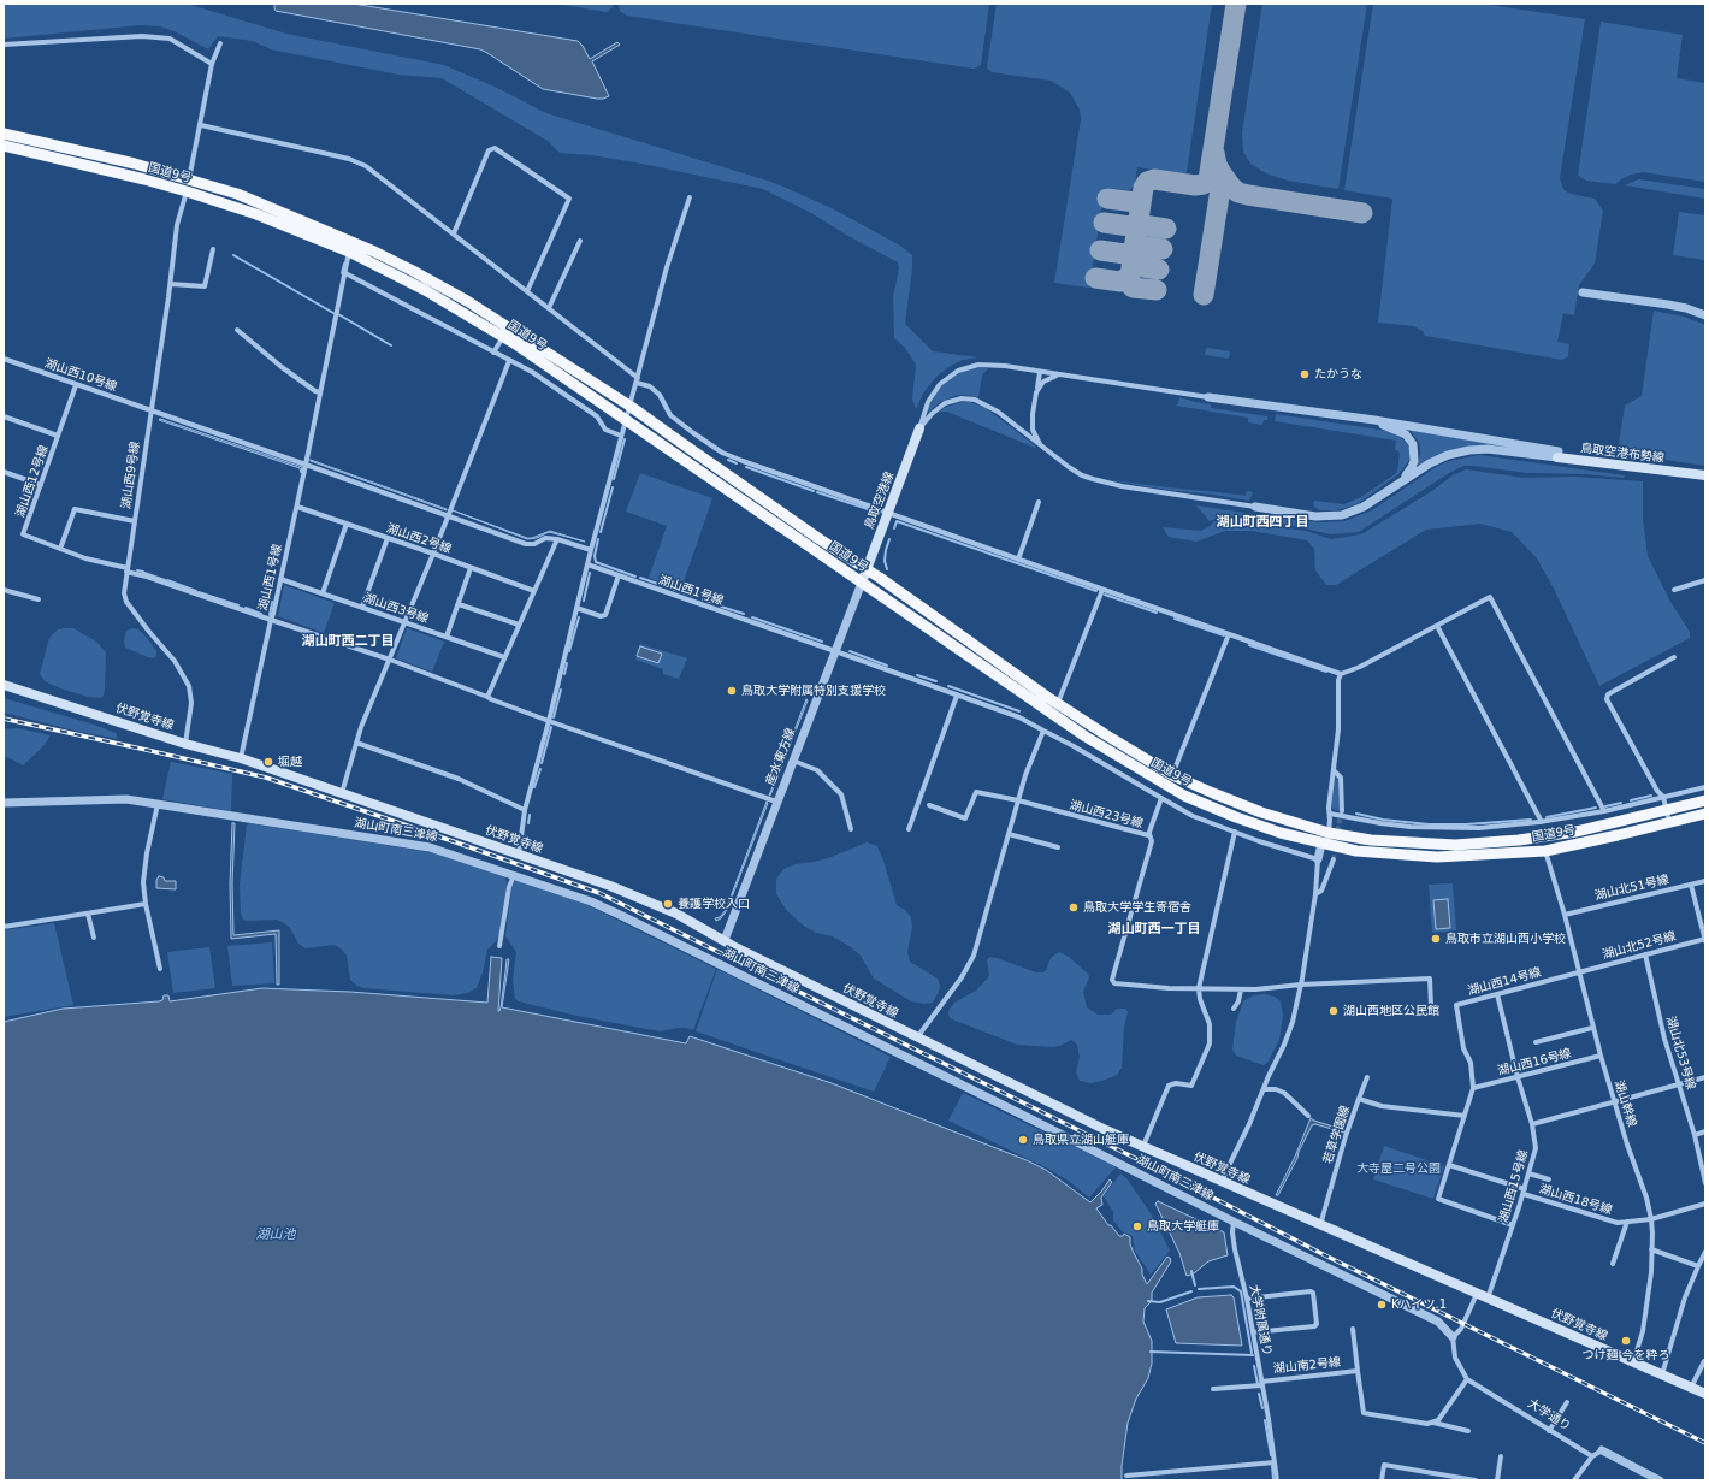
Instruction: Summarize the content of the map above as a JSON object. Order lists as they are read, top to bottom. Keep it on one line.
{"streets":{"highway":["国道9号"],"main road":["鳥取空港布勢線","鳥取空港線","伏野覚寺線"],"street":["湖山西10号線","湖山西9号線","湖山西12号線","湖山西2号線","湖山西1号線","湖山西3号線","産水東方線","湖山西23号線","湖山町南三津線","湖山北51号線","湖山北52号線","湖山西14号線","湖山北53号線","湖山西16号線","湖山幹線","若草学園線","湖山西15号線","湖山西18号線","大学附属通り","湖山南2号線","大学通り"]},"crossings":[["国道9号","湖山西9号線"],["国道9号","鳥取空港線"],["国道9号","湖山西1号線"],["国道9号","産水東方線"],["国道9号","湖山幹線"],["湖山西10号線","湖山西9号線"],["湖山西10号線","湖山西12号線"],["湖山西10号線","湖山西1号線"],["湖山西9号線","湖山西12号線"],["湖山西9号線","伏野覚寺線"],["湖山西12号線","湖山西1号線"],["鳥取空港線","産水東方線"],["湖山西2号線","湖山西1号線"],["湖山西1号線","湖山西3号線"],["湖山西1号線","産水東方線"],["伏野覚寺線","産水東方線"],["伏野覚寺線","湖山幹線"],["伏野覚寺線","若草学園線"],["伏野覚寺線","湖山西15号線"],["湖山町南三津線","大学附属通り"],["湖山町南三津線","大学通り"],["湖山北51号線","湖山幹線"],["湖山北52号線","湖山西14号線"],["湖山北52号線","湖山北53号線"],["湖山北52号線","湖山幹線"],["湖山西14号線","湖山西16号線"],["湖山西14号線","湖山幹線"],["湖山西14号線","若草学園線"],["湖山西14号線","湖山西15号線"],["湖山西14号線","湖山西18号線"],["湖山西16号線","湖山幹線"],["湖山西16号線","湖山西15号線"],["湖山幹線","湖山西18号線"],["湖山西15号線","湖山西18号線"],["大学附属通り","湖山南2号線"]],"districts":["湖山町西四丁目","湖山町西二丁目","湖山町西一丁目"],"water":["湖山池"],"parks":["大寺屋二号公園"],"places":["たかうな","鳥取大学附属特別支援学校","堀越","養護学校入口","鳥取大学学生寄宿舎","鳥取市立湖山西小学校","湖山西地区公民館","鳥取県立湖山艇庫","鳥取大学艇庫","Kハイツ.1","つけ麺 今を粋ろ"]}
